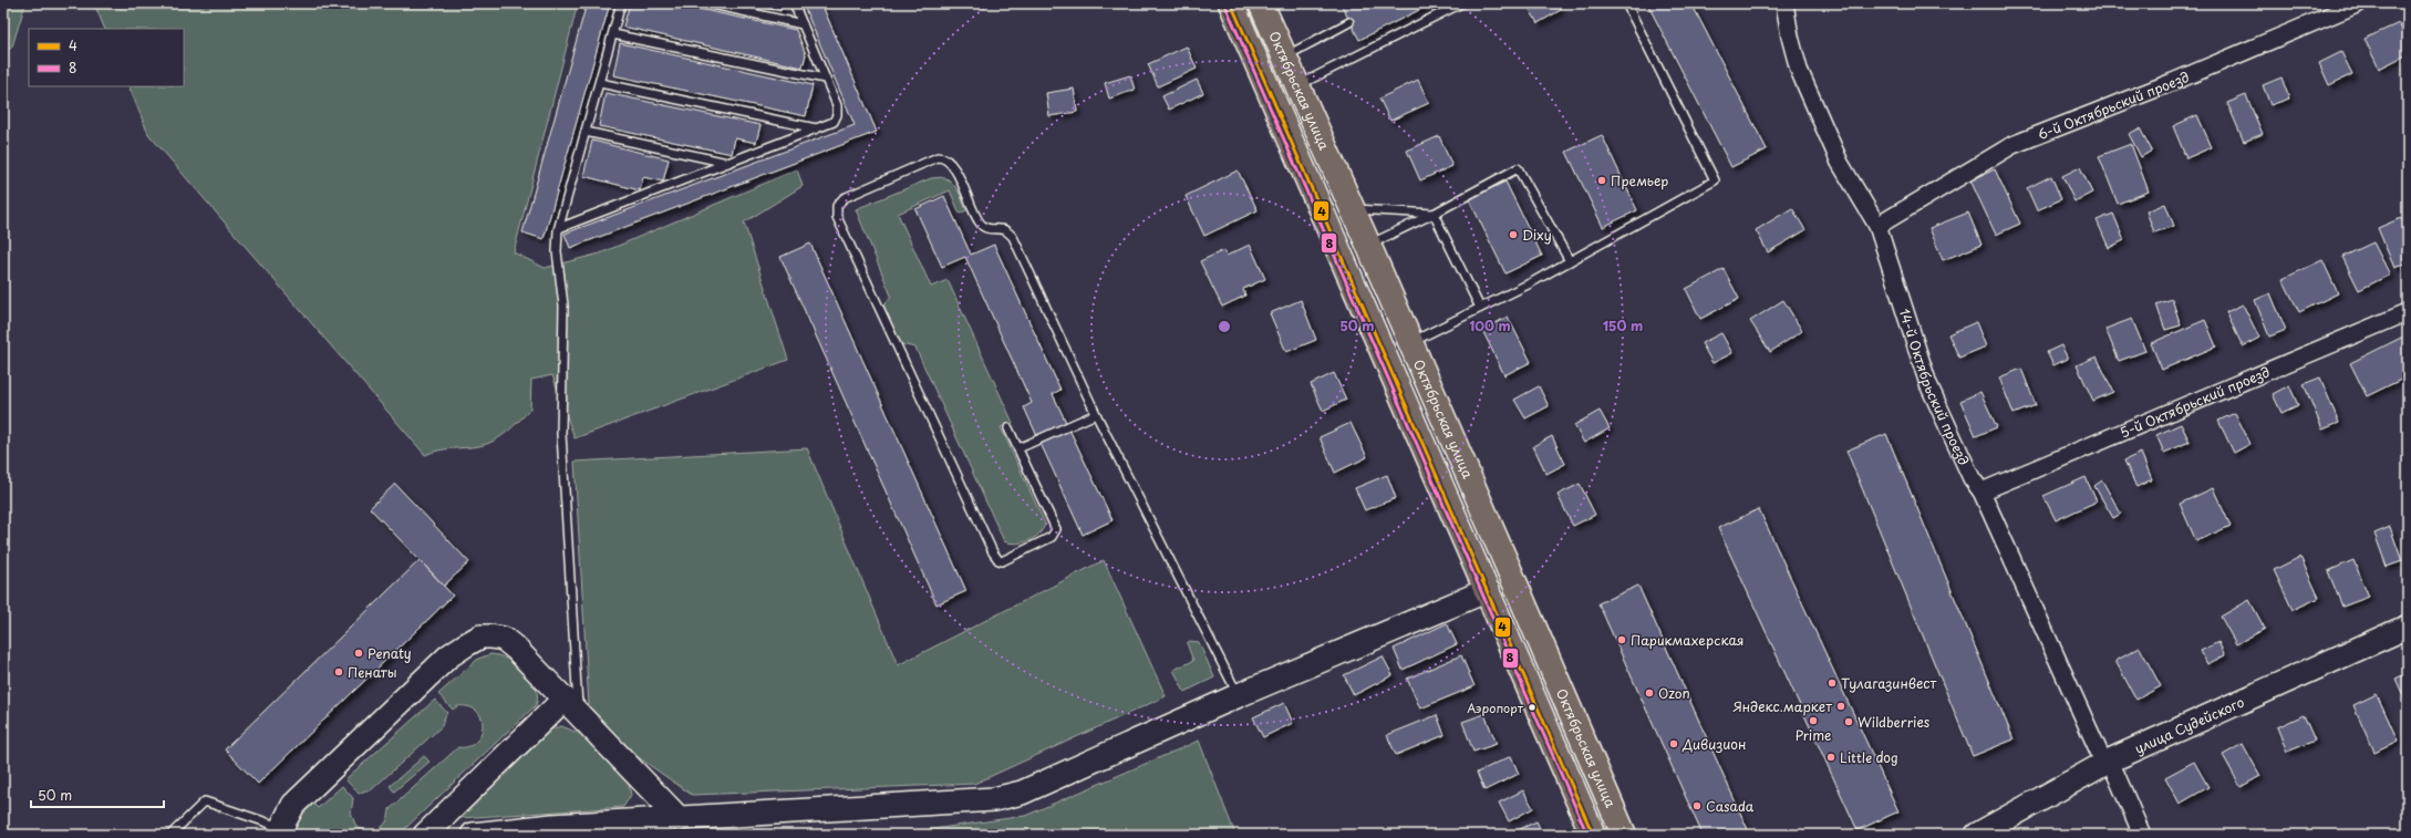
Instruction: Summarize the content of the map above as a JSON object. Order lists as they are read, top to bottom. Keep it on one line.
{"streets":{"main road":["Октябрьская улица"],"street":["6-й Октябрьский проезд","14-й Октябрьский проезд","5-й Октябрьский проезд","улица Судейского"]},"crossings":[["6-й Октябрьский проезд","14-й Октябрьский проезд"],["14-й Октябрьский проезд","5-й Октябрьский проезд"],["14-й Октябрьский проезд","улица Судейского"]],"places":["Премьер","Dixy","Парикмахерская","Penaty","Пенаты","Тулагазинвест","Ozon","Яндекс.маркет","Аэропорт","Prime","Wildberries","Дивизион","Little dog","Casada"],"lines":["transit line 4","transit line 8"],"legend":["4","8"],"scale_bar":"50 m","rings":["50 m","100 m","150 m"]}
